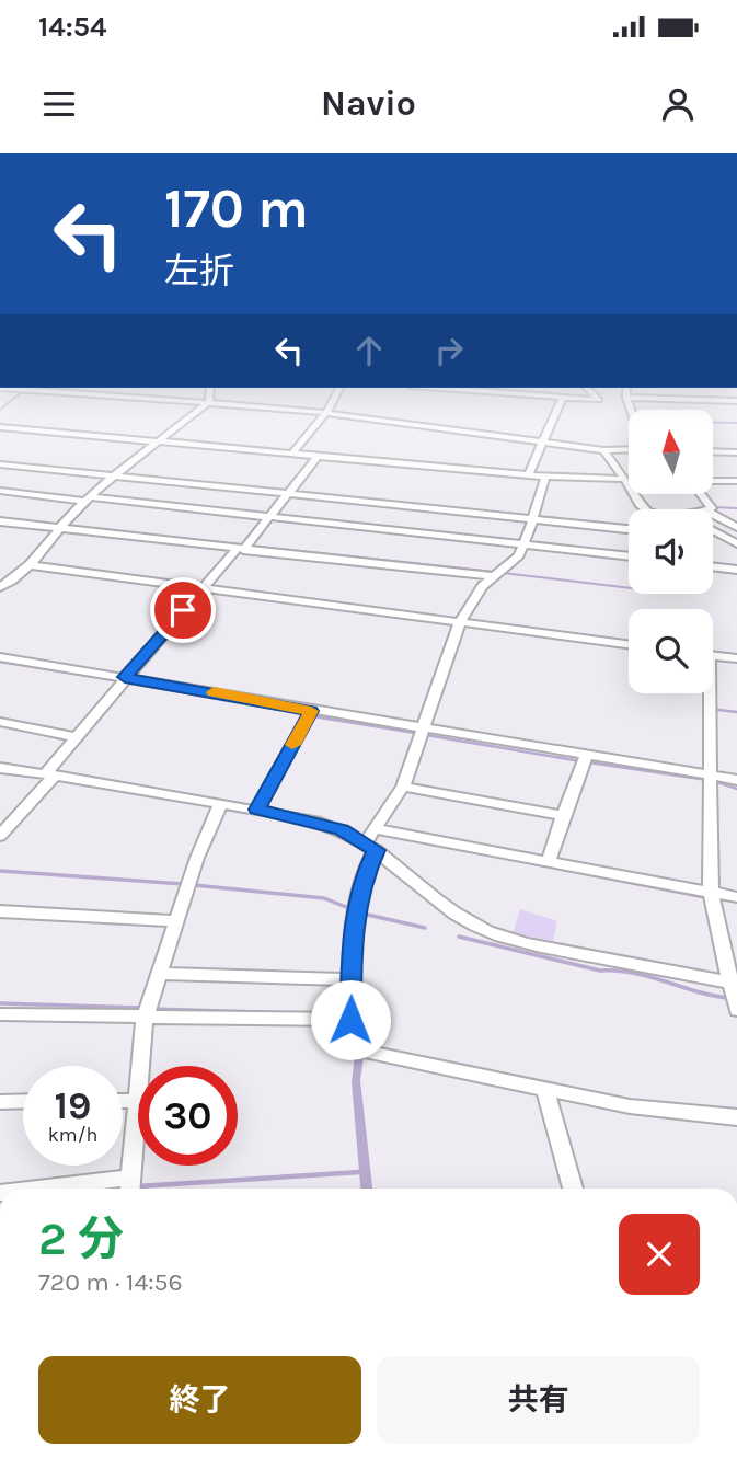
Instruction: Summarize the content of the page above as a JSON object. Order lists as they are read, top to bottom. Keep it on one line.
{"north":"top","page":{"status":"14:54","header":"Navio","turn":["170 m","左折"],"speed":"19 km/h","limit":"30","heading":["2 分","720 m · 14:56"],"buttons":["終了","共有"]}}
